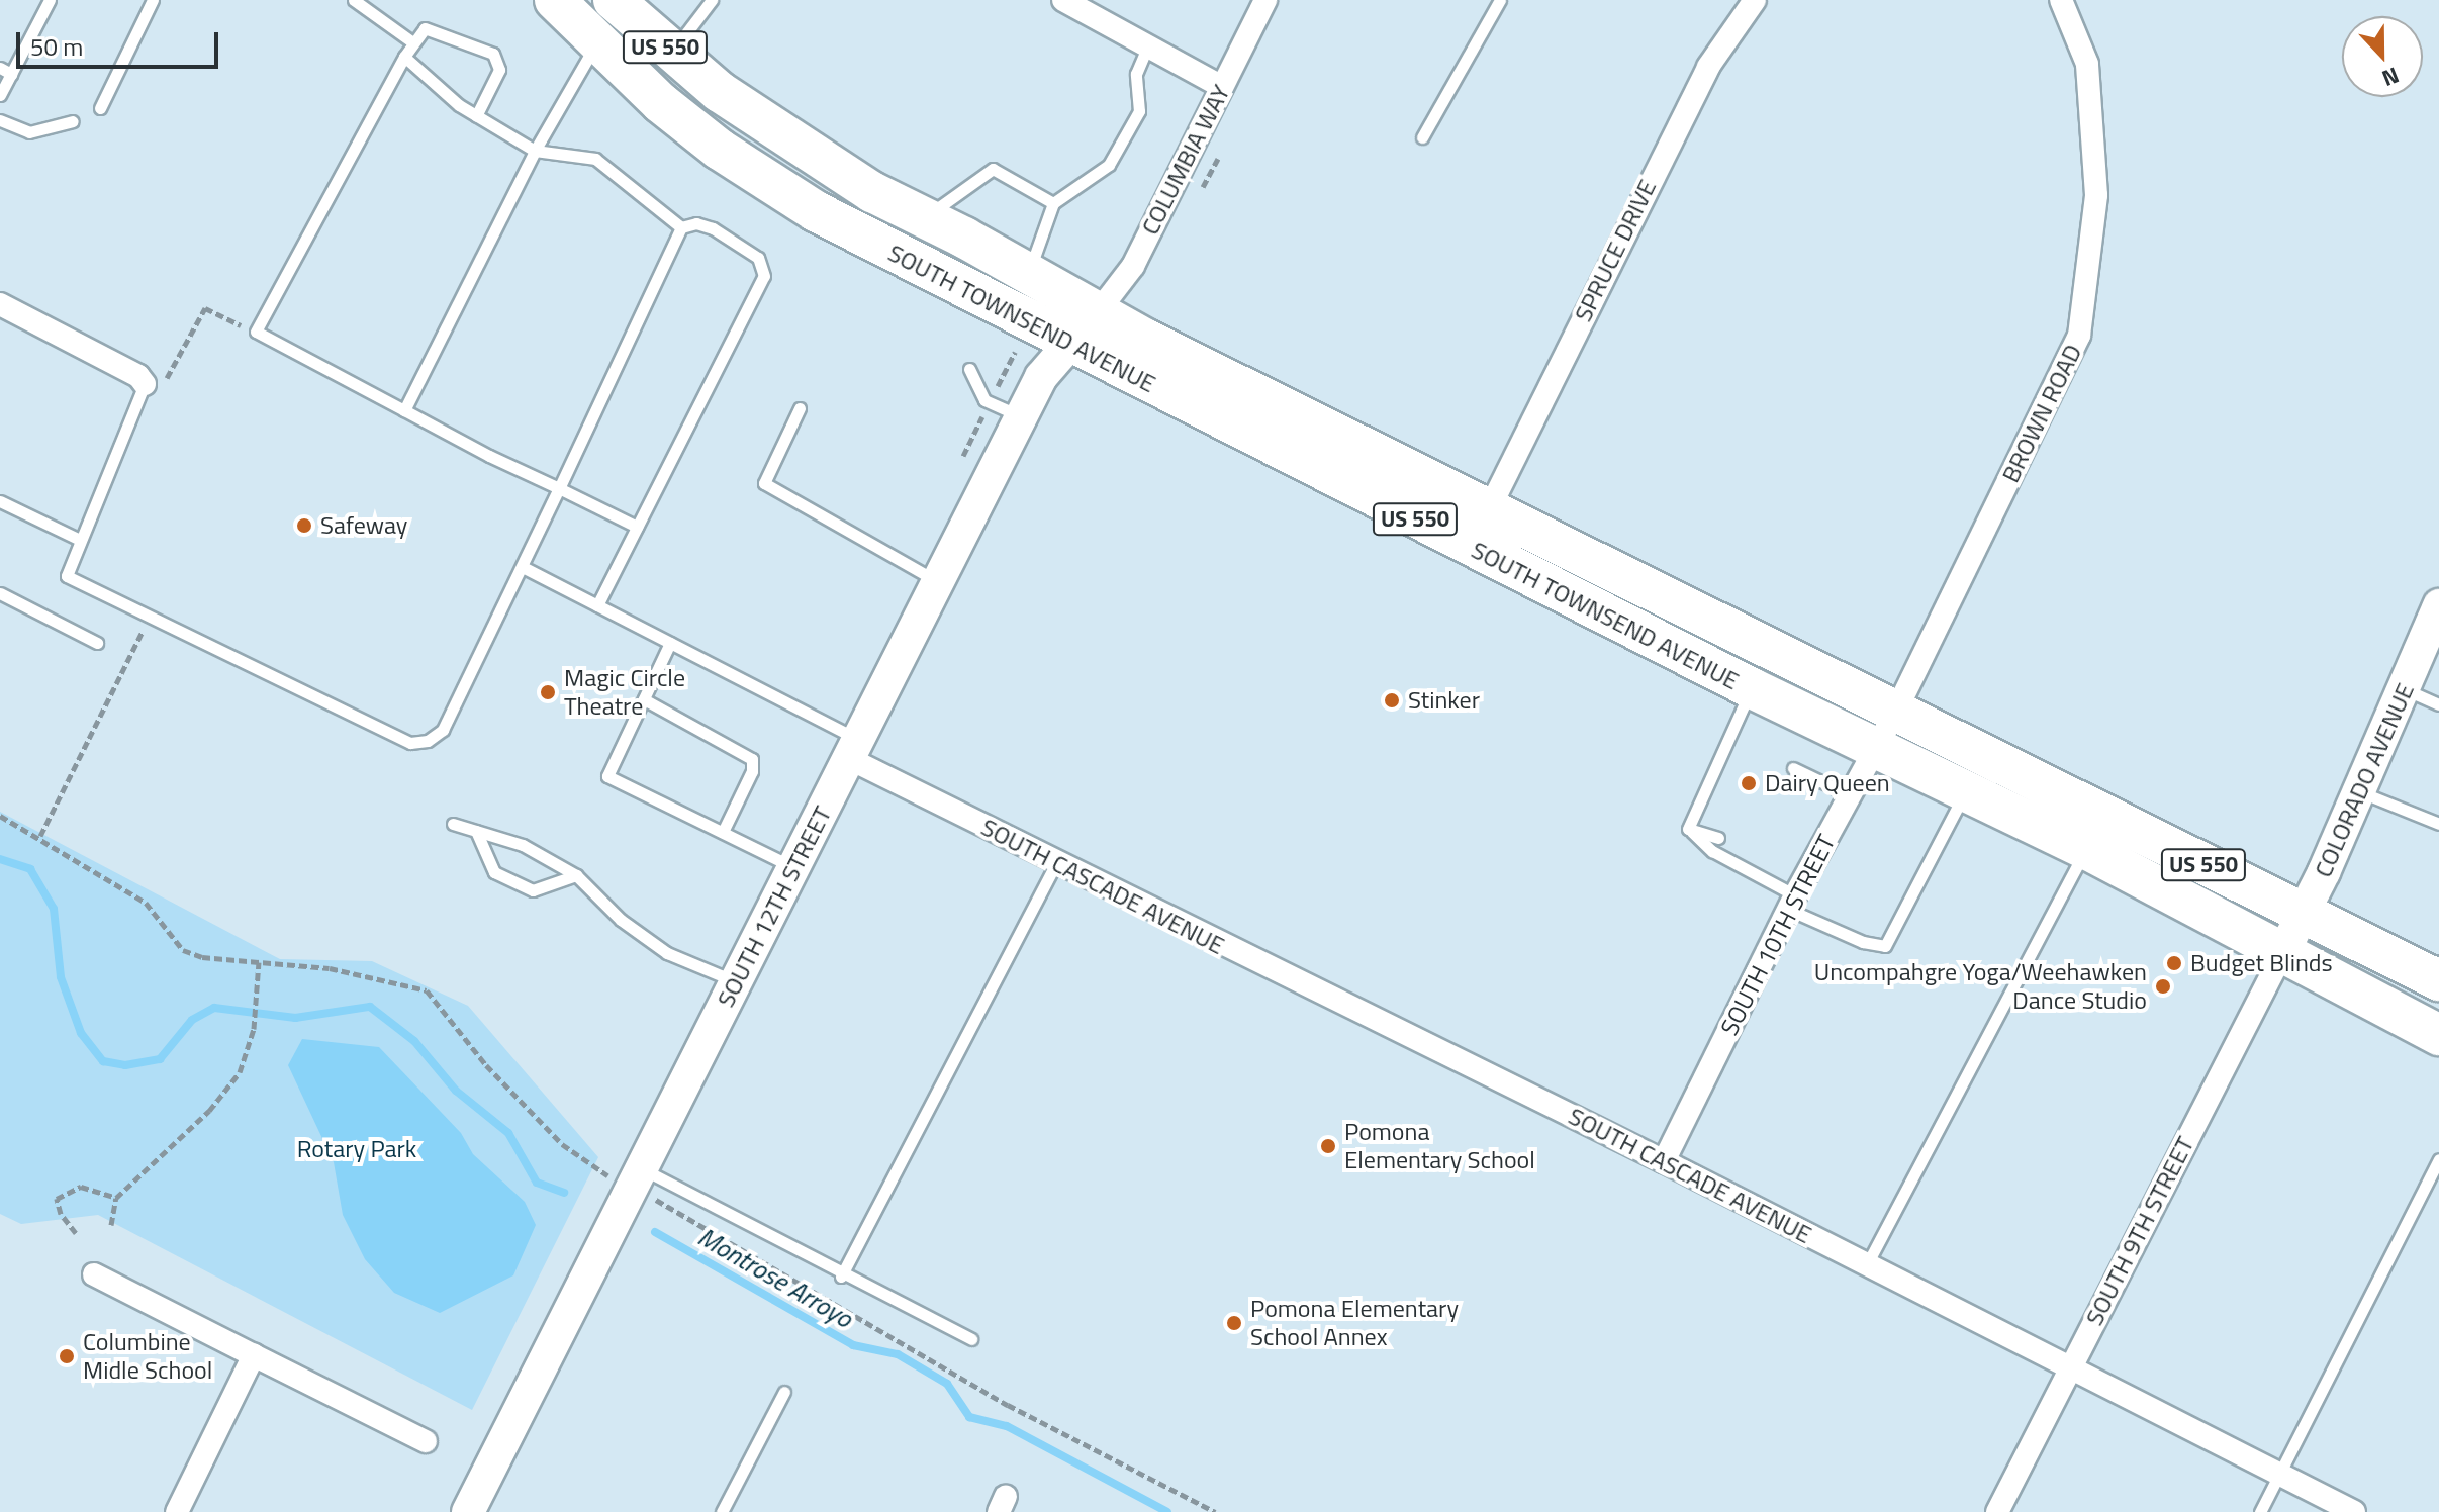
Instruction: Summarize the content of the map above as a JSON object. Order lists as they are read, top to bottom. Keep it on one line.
{"streets":{"highway":["US 550","SOUTH TOWNSEND AVENUE"],"street":["COLUMBIA WAY","SPRUCE DRIVE","BROWN ROAD","COLORADO AVENUE","SOUTH CASCADE AVENUE","SOUTH 12TH STREET","SOUTH 10TH STREET","SOUTH 9TH STREET"]},"crossings":[["COLUMBIA WAY","SOUTH TOWNSEND AVENUE"],["COLUMBIA WAY","SOUTH 12TH STREET"],["SPRUCE DRIVE","SOUTH TOWNSEND AVENUE"],["SOUTH TOWNSEND AVENUE","BROWN ROAD"],["SOUTH TOWNSEND AVENUE","COLORADO AVENUE"],["SOUTH TOWNSEND AVENUE","SOUTH 12TH STREET"],["SOUTH TOWNSEND AVENUE","SOUTH 10TH STREET"],["SOUTH TOWNSEND AVENUE","SOUTH 9TH STREET"],["BROWN ROAD","SOUTH 10TH STREET"],["COLORADO AVENUE","SOUTH 9TH STREET"],["SOUTH CASCADE AVENUE","SOUTH 12TH STREET"],["SOUTH CASCADE AVENUE","SOUTH 10TH STREET"],["SOUTH CASCADE AVENUE","SOUTH 9TH STREET"]],"water":["Montrose Arroyo"],"parks":["Rotary Park"],"places":["Safeway","Magic Circle Theatre","Stinker","Dairy Queen","Budget Blinds","Uncompahgre Yoga/Weehawken Dance Studio","Pomona Elementary School","Pomona Elementary School Annex","Columbine Midle School"],"scale_bar":"50 m","north":"bottom"}
